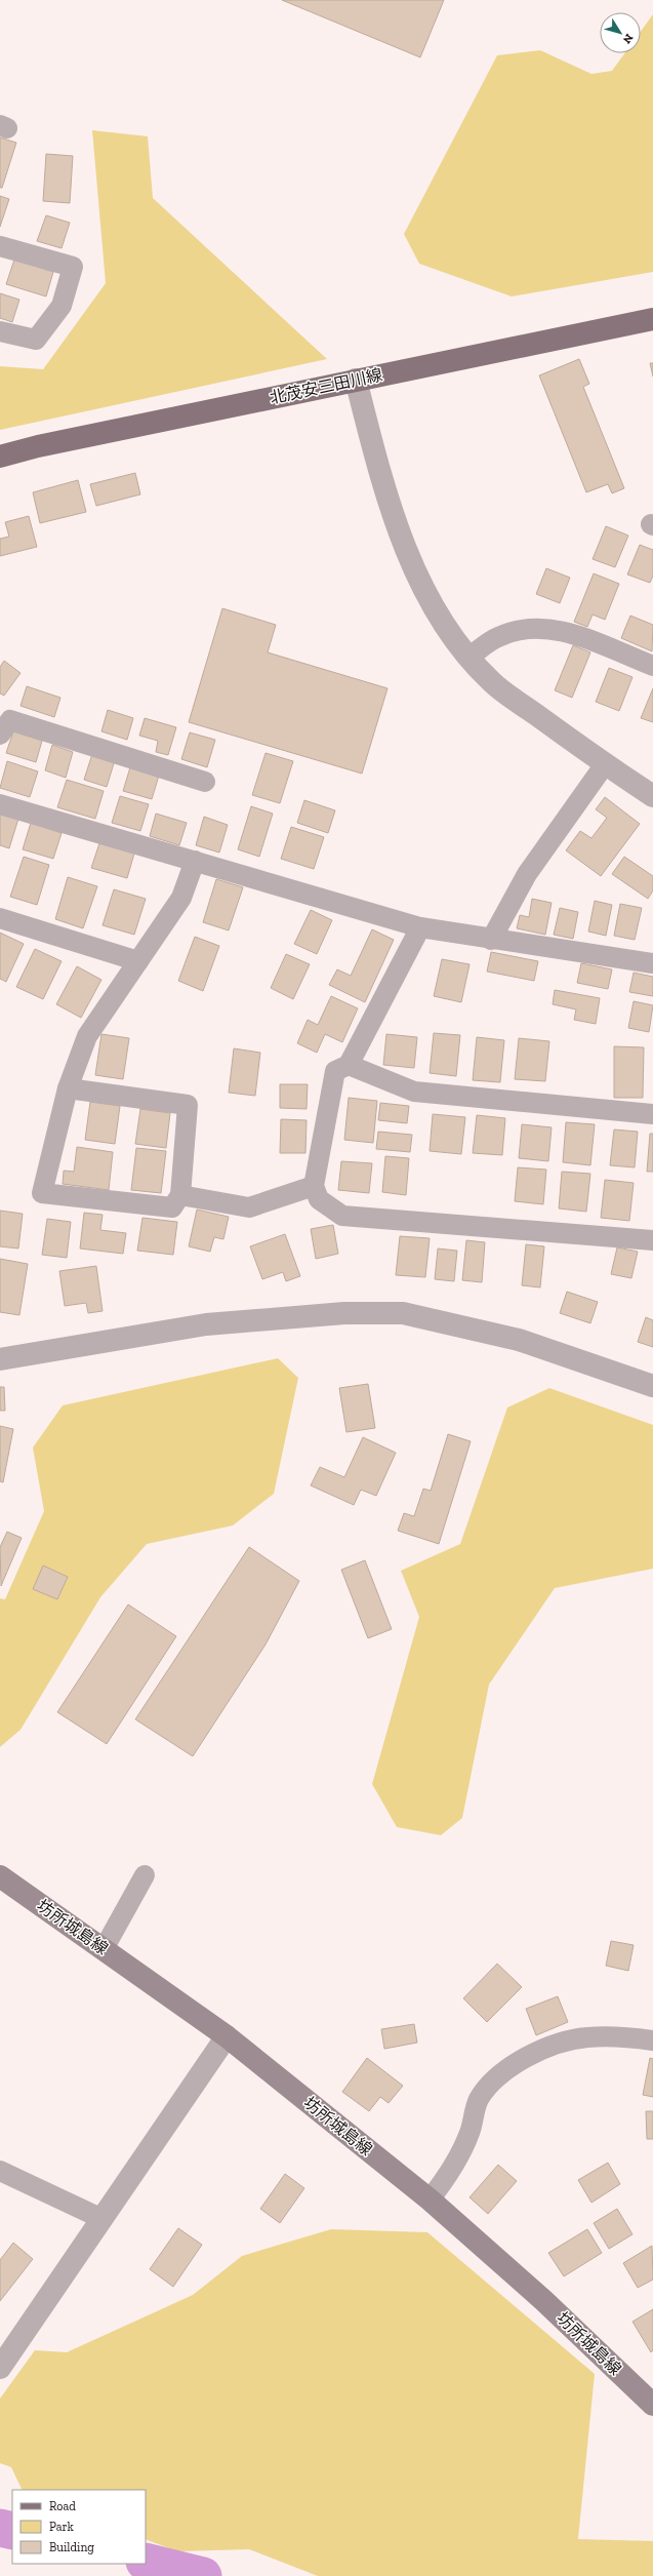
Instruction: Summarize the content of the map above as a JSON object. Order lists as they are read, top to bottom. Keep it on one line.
{"streets":{"main road":["北茂安三田川線","坊所城島線"]},"legend":["Road","Park","Building"],"north":"bottom right"}
